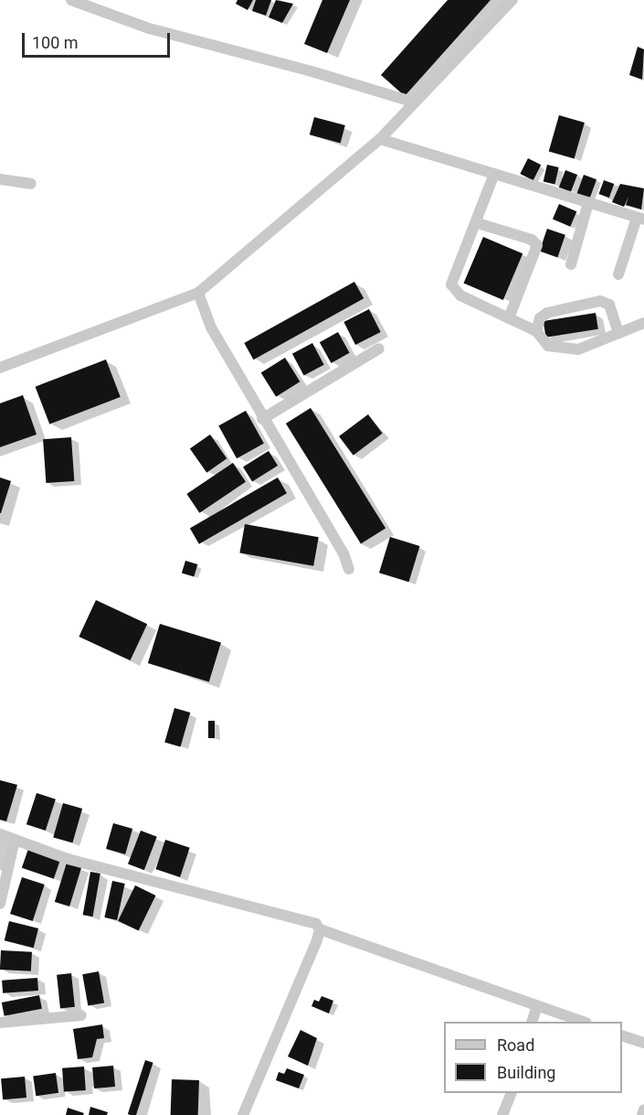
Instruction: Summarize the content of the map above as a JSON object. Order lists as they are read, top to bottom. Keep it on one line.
{"legend":["Road","Building"],"scale_bar":"100 m"}
